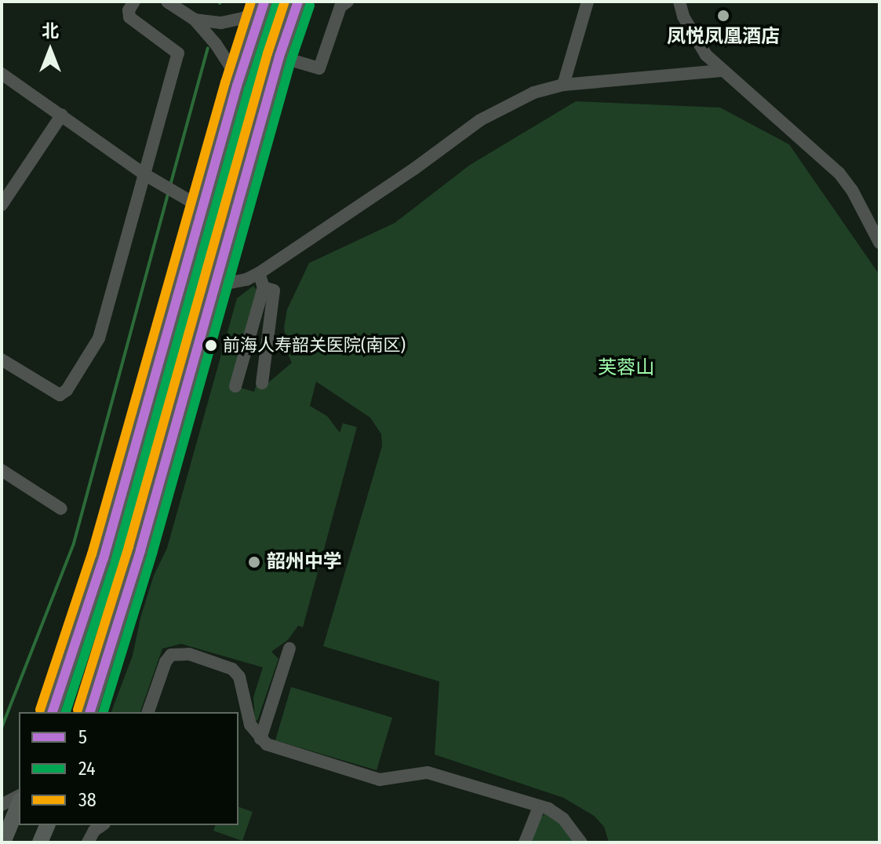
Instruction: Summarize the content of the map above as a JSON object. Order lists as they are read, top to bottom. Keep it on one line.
{"parks":["芙蓉山"],"places":["凤悦凤凰酒店","前海人寿韶关医院(南区)","韶州中学"],"lines":["transit line 5","transit line 38","transit line 24"],"legend":["5","24","38"],"north":"top"}
